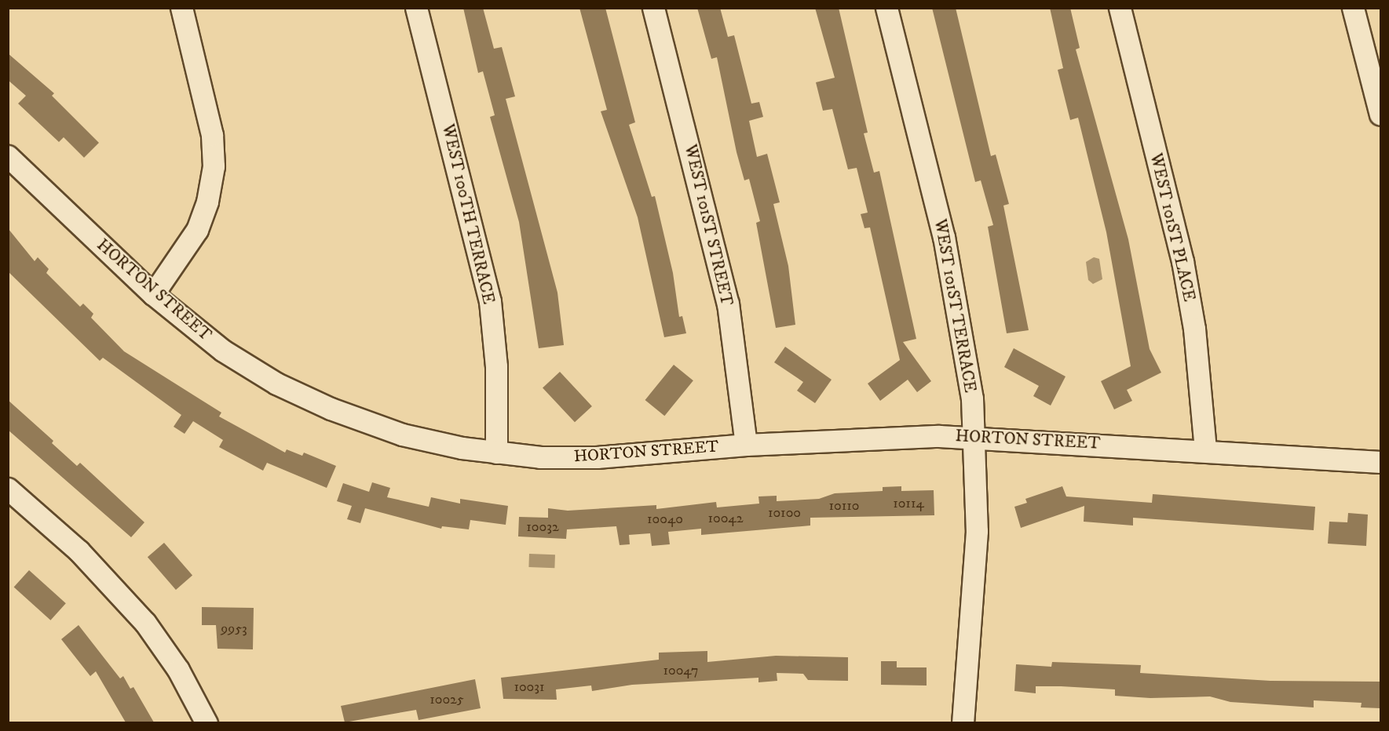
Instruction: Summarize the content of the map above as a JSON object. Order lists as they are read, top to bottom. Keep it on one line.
{"streets":{"street":["WEST 100TH TERRACE","WEST 101ST STREET","WEST 101ST PLACE","HORTON STREET","WEST 101ST TERRACE"]},"crossings":[["WEST 100TH TERRACE","HORTON STREET"],["WEST 101ST STREET","HORTON STREET"],["WEST 101ST PLACE","HORTON STREET"],["HORTON STREET","WEST 101ST TERRACE"]],"house_numbers":["10114","10110","10100","10042","10040","10032","9953","10047","10031","10025"]}
